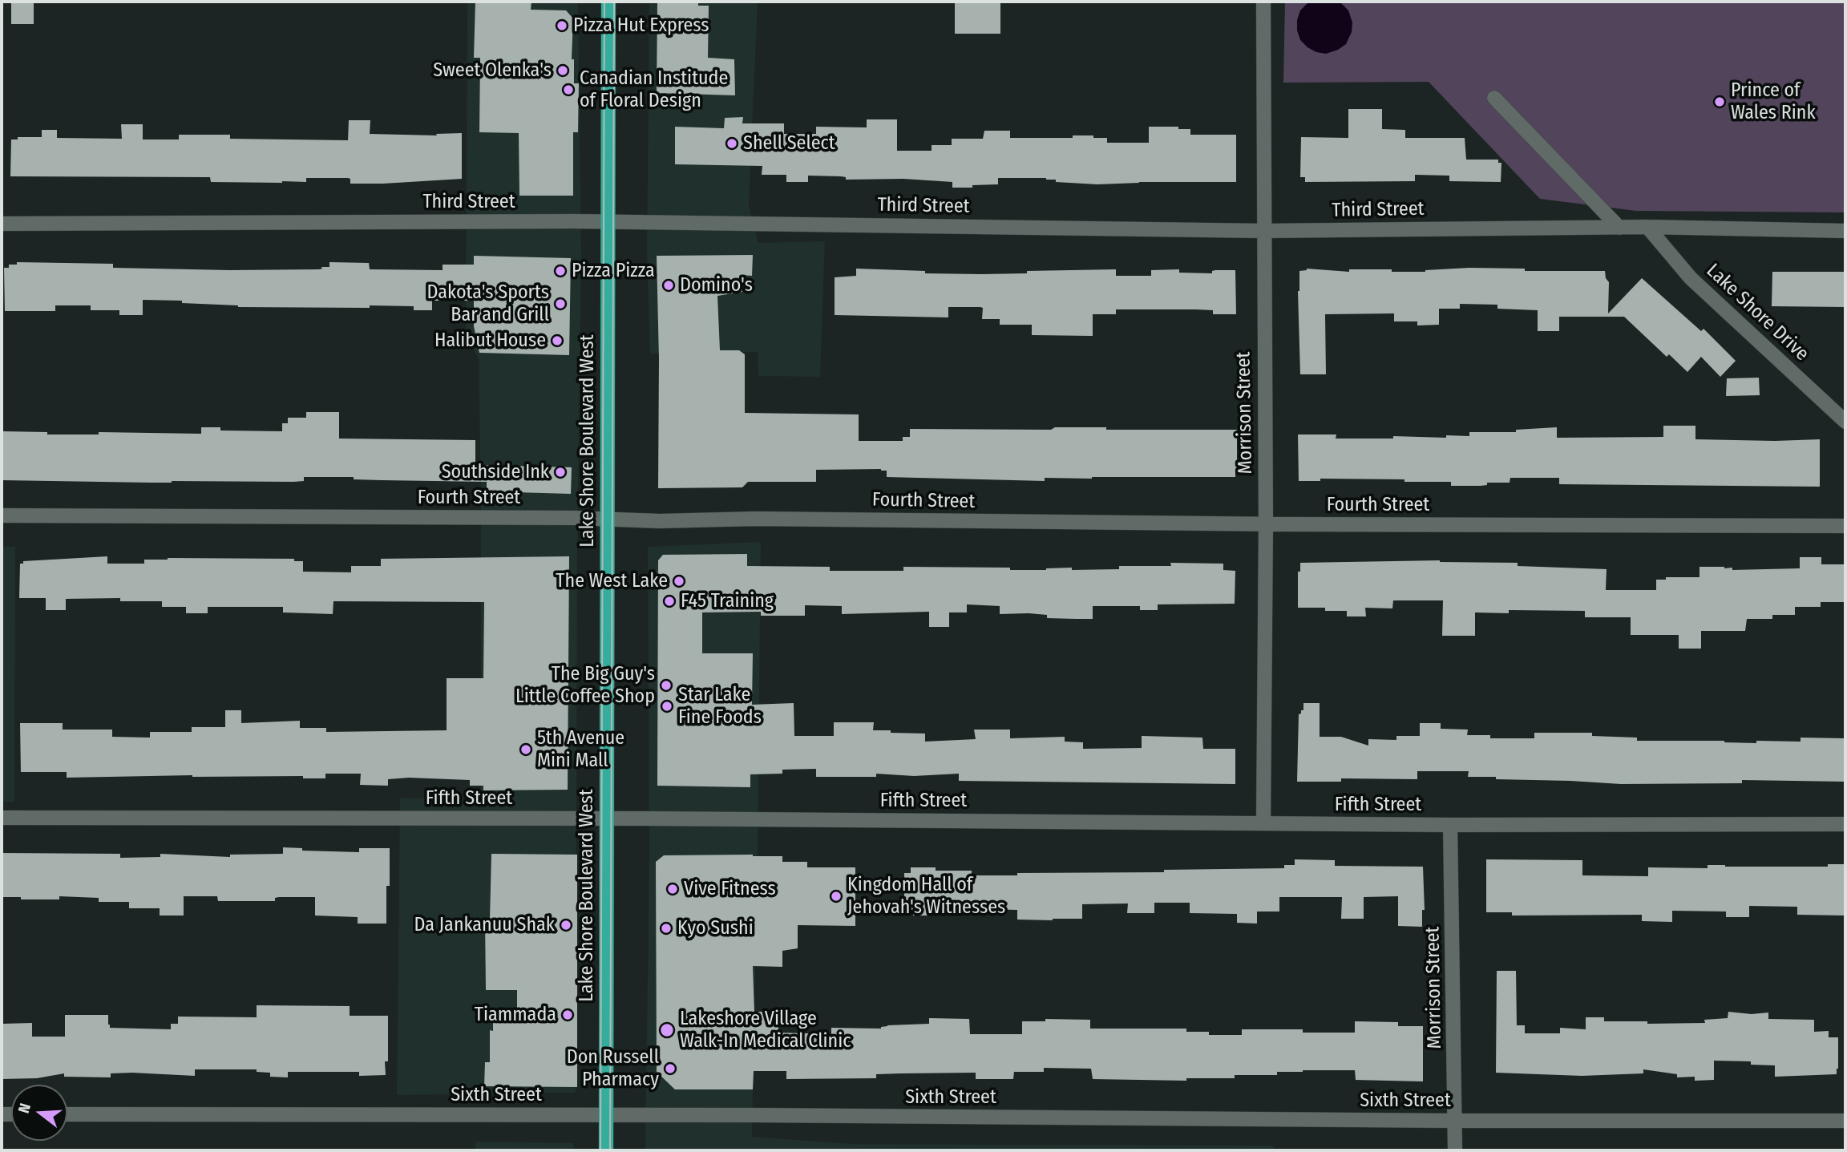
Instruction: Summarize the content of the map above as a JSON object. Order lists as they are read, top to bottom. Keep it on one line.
{"streets":{"main road":["Lake Shore Boulevard West"],"street":["Third Street","Lake Shore Drive","Morrison Street","Fourth Street","Fifth Street","Sixth Street"]},"crossings":[["Third Street","Lake Shore Drive"],["Third Street","Morrison Street"],["Third Street","Lake Shore Boulevard West"],["Morrison Street","Fourth Street"],["Morrison Street","Fifth Street"],["Morrison Street","Sixth Street"],["Lake Shore Boulevard West","Fourth Street"],["Lake Shore Boulevard West","Fifth Street"],["Lake Shore Boulevard West","Sixth Street"]],"places":["Pizza Hut Express","Sweet Olenka's","Canadian Institude of Floral Design","Prince of Wales Rink","Shell Select","Pizza Pizza","Domino's","Dakota's Sports Bar and Grill","Halibut House","Southside Ink","The West Lake","F45 Training","The Big Guy's Little Coffee Shop","Star Lake Fine Foods","5th Avenue Mini Mall","Vive Fitness","Kingdom Hall of Jehovah's Witnesses","Da Jankanuu Shak","Kyo Sushi","Tiammada","Lakeshore Village Walk-In Medical Clinic","Don Russell Pharmacy"],"north":"left"}
